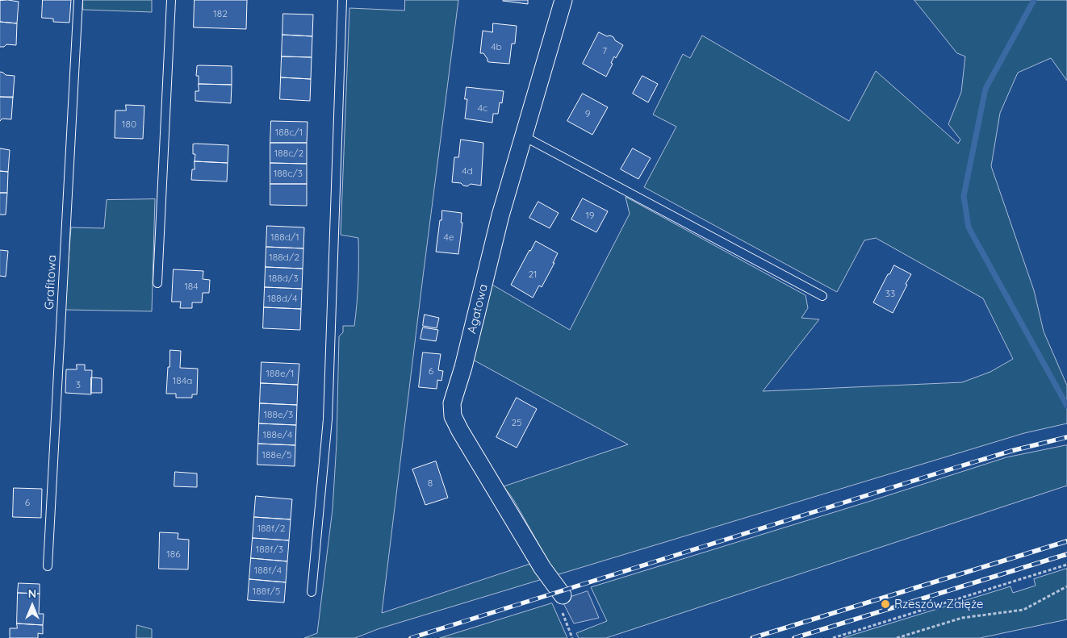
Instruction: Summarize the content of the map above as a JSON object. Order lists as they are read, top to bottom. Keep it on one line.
{"streets":{"street":["Agatowa"],"lane":["Grafitowa"]},"places":["Rzeszów Załęże"],"house_numbers":["182","4b","7","4c","9","180","188c/1","188c/2","4d","188c/3","19","188d/1","4e","188d/2","21","188d/3","184","33","188d/4","6","188e/1","184a","3","188e/3","25","188e/4","188e/5","8","6","188f/2","188f/3","186","188f/4","188f/5"],"north":"top"}
